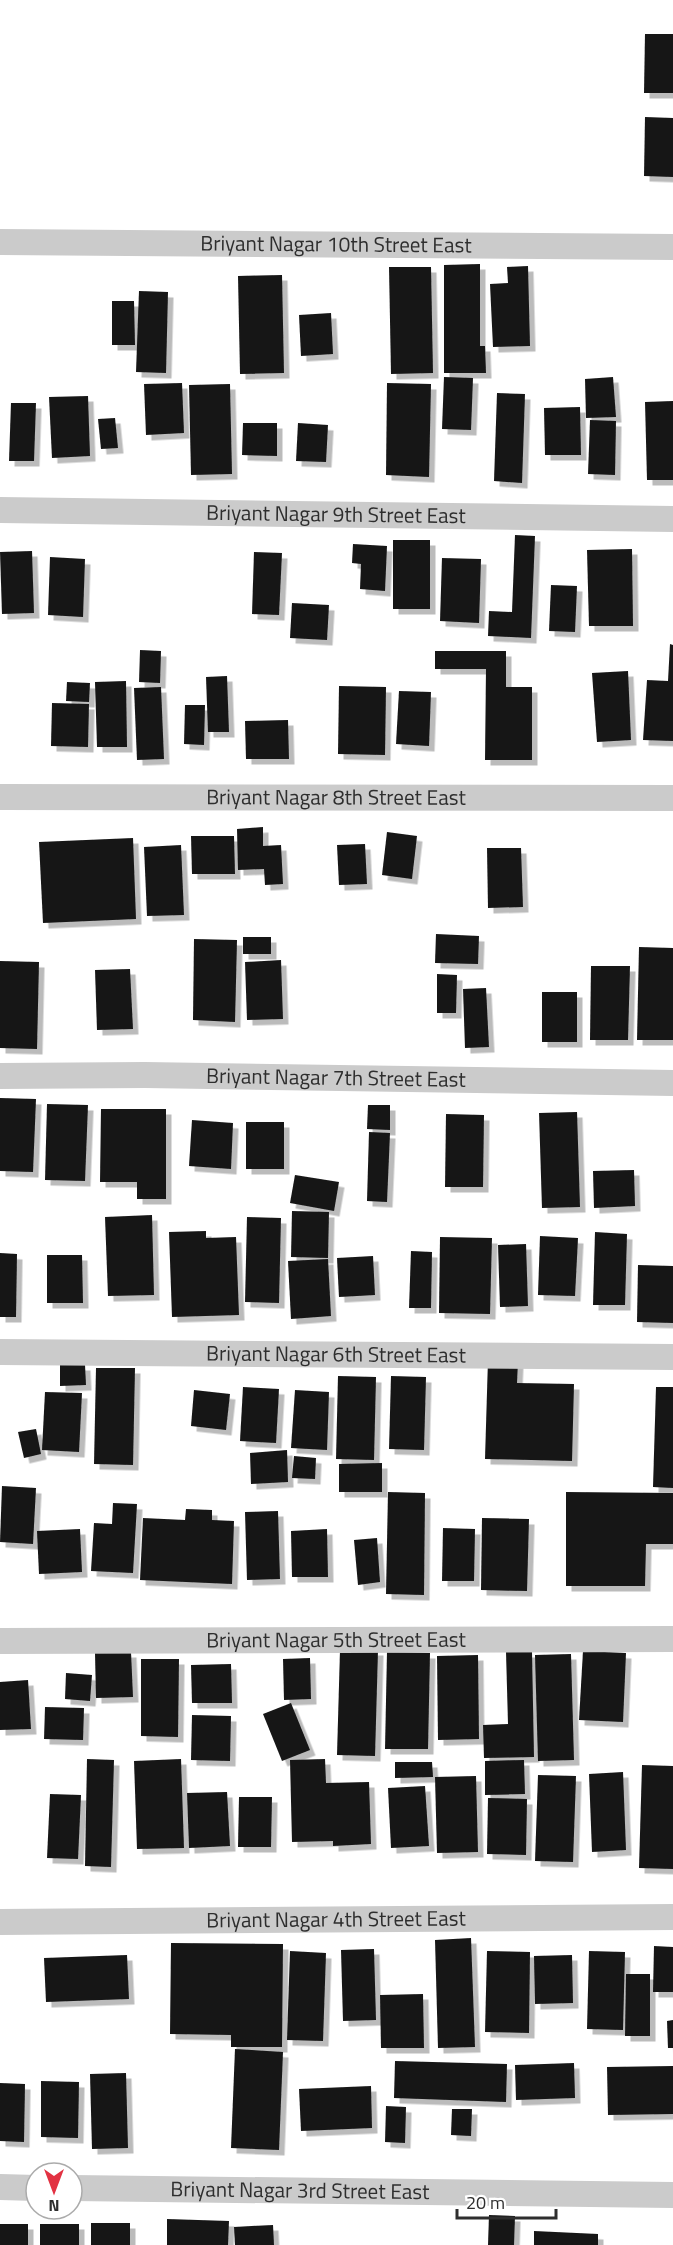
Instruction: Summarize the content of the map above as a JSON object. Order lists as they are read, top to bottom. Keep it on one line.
{"streets":{"street":["Briyant Nagar 10th Street East","Briyant Nagar 9th Street East","Briyant Nagar 8th Street East","Briyant Nagar 7th Street East","Briyant Nagar 6th Street East","Briyant Nagar 5th Street East","Briyant Nagar 4th Street East","Briyant Nagar 3rd Street East"]},"scale_bar":"20 m","north":"bottom"}
